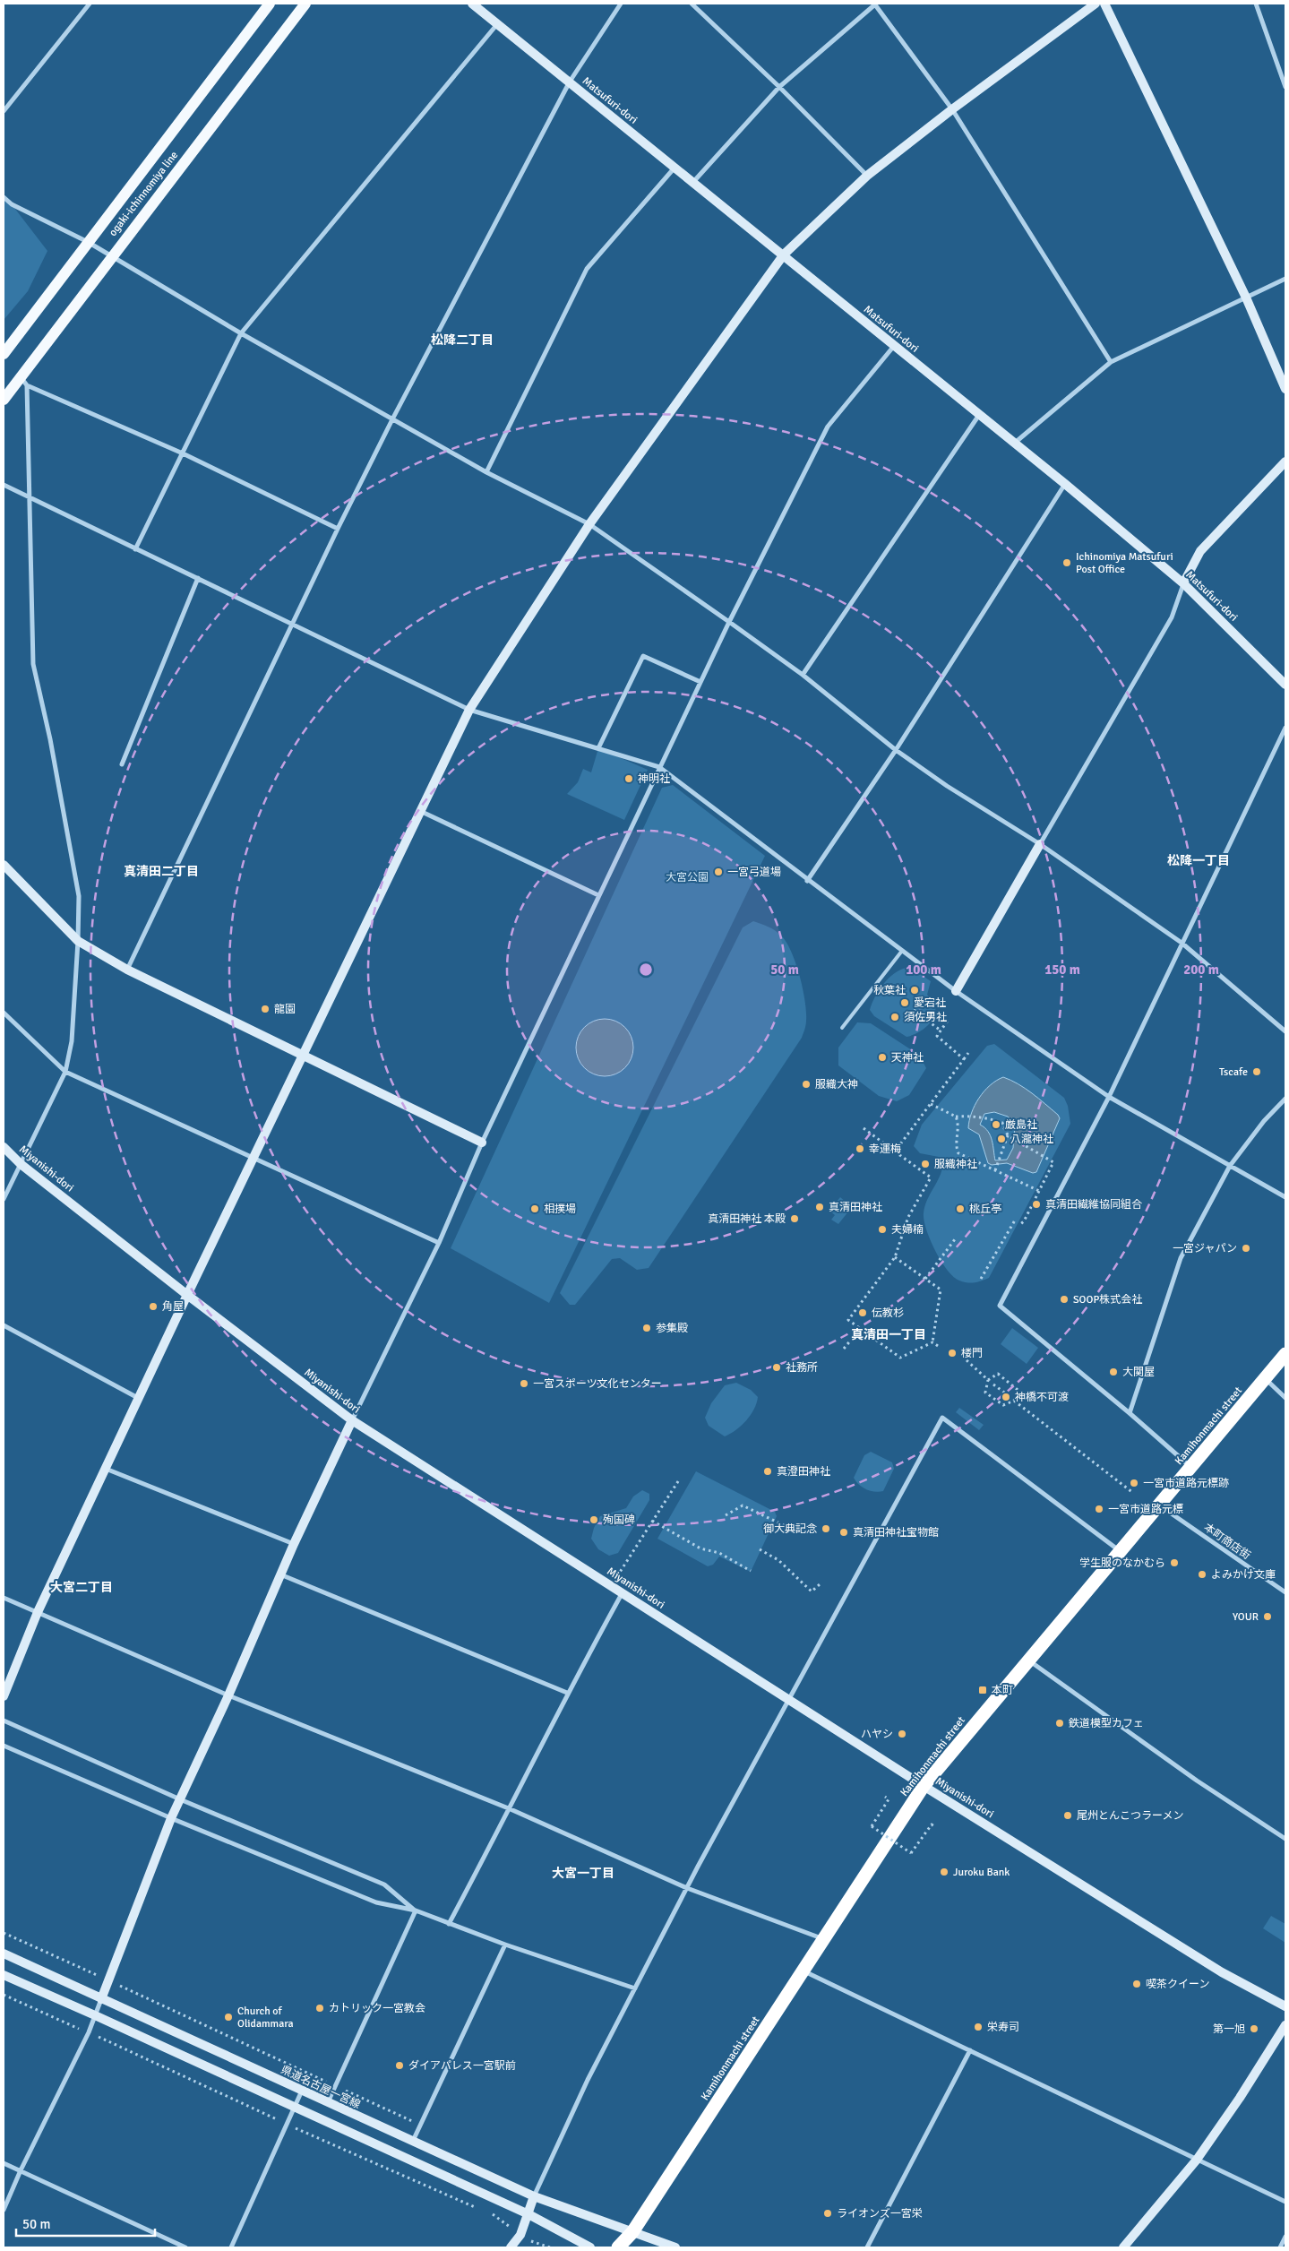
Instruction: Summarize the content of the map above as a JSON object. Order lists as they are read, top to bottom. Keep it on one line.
{"streets":{"highway":["Kamihonmachi street"],"main road":["ogaki-ichinnomiya line"],"street":["Matsufuri-dori","Miyanishi-dori","本町商店街","県道名古屋一宮線"]},"crossings":[["Miyanishi-dori","Kamihonmachi street"],["Kamihonmachi street","本町商店街"],["Kamihonmachi street","県道名古屋一宮線"]],"districts":["松降二丁目","松降一丁目","真清田二丁目","真清田一丁目","大宮二丁目","大宮一丁目"],"parks":["大宮公園"],"places":{"other":["Ichinomiya Matsufuri Post Office","神明社","一宮弓道場","秋葉社","愛宕社","龍園","須佐男社","天神社","Tscafe","服織大神","厳島社","八瀧神社","幸運梅","服織神社","真清田繊維協同組合","真清田神社","相撲場","桃丘亭","真清田神社 本殿","夫婦楠","一宮ジャパン","SOOP株式会社","角屋","伝教杉","参集殿","楼門","社務所","大関屋","一宮スポーツ文化センター","神橋不可渡","真澄田神社","一宮市道路元標跡","一宮市道路元標","殉国碑","御大典記念","真清田神社宝物館","学生服のなかむら","よみかけ文庫","YOUR","鉄道模型カフェ","ハヤシ","尾州とんこつラーメン","Juroku Bank","喫茶クイーン","カトリック一宮教会","Church of Olidammara","栄寿司","第一旭","ダイアパレス一宮駅前","ライオンズ一宮栄"],"transit":["本町"]},"scale_bar":"50 m","rings":["50 m","100 m","150 m","200 m"]}
